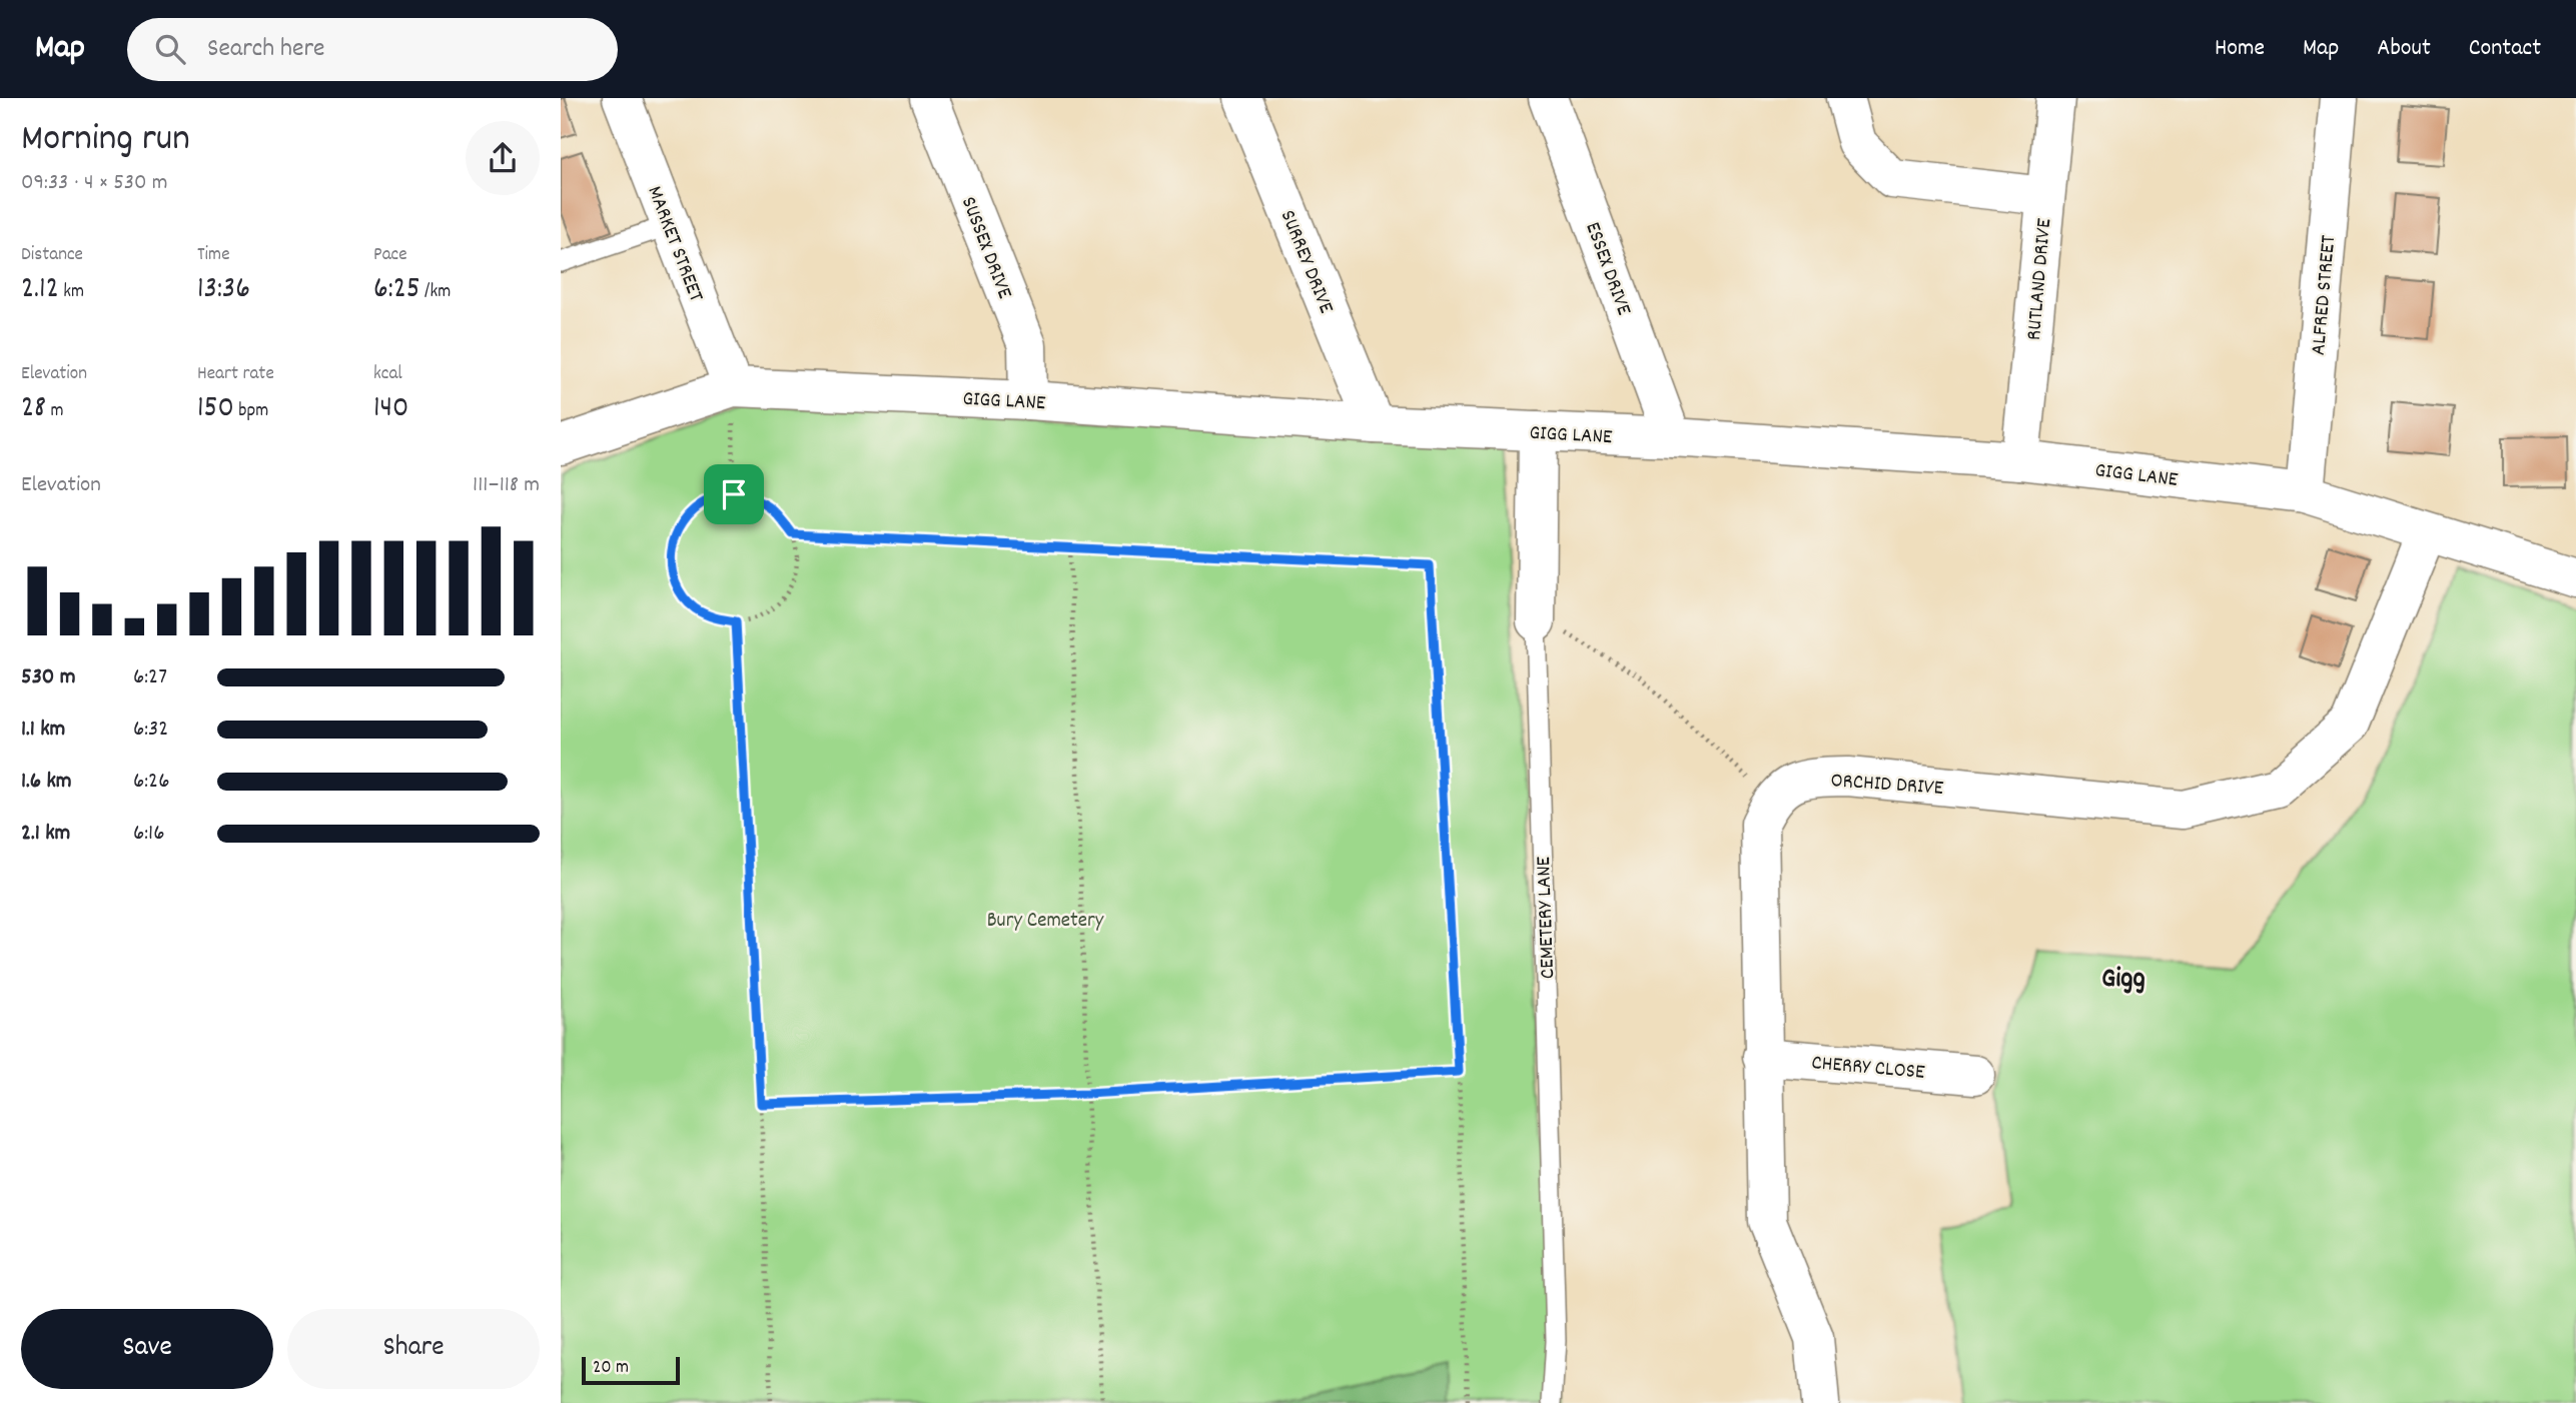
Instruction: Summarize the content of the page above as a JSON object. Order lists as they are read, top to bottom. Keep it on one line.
{"streets":{"street":["MARKET STREET","SUSSEX DRIVE","SURREY DRIVE","ESSEX DRIVE","RUTLAND DRIVE","ALFRED STREET","GIGG LANE","ORCHID DRIVE","CEMETERY LANE","CHERRY CLOSE"]},"crossings":[["MARKET STREET","GIGG LANE"],["SUSSEX DRIVE","GIGG LANE"],["SURREY DRIVE","GIGG LANE"],["ESSEX DRIVE","GIGG LANE"],["RUTLAND DRIVE","GIGG LANE"],["ALFRED STREET","GIGG LANE"],["GIGG LANE","ORCHID DRIVE"],["GIGG LANE","CEMETERY LANE"]],"districts":["Gigg"],"parks":["Bury Cemetery"],"scale_bar":"20 m","page":{"header":"Map","search":"Search here","nav":["Home","Map","About","Contact"],"heading":["Morning run","09:33 · 4 × 530 m"],"stats":[["Distance","2.12 km"],["Time","13:36"],["Pace","6:25 /km"],["Elevation","28 m"],["Heart rate","150 bpm"],["kcal","140"]],"chart":["Elevation","111–118 m"],"list":[{"name":"530 m","note":"6:27"},{"name":"1.1 km","note":"6:32"},{"name":"1.6 km","note":"6:26"},{"name":"2.1 km","note":"6:16"}],"buttons":["Save","Share"],"scale":"20 m"}}
